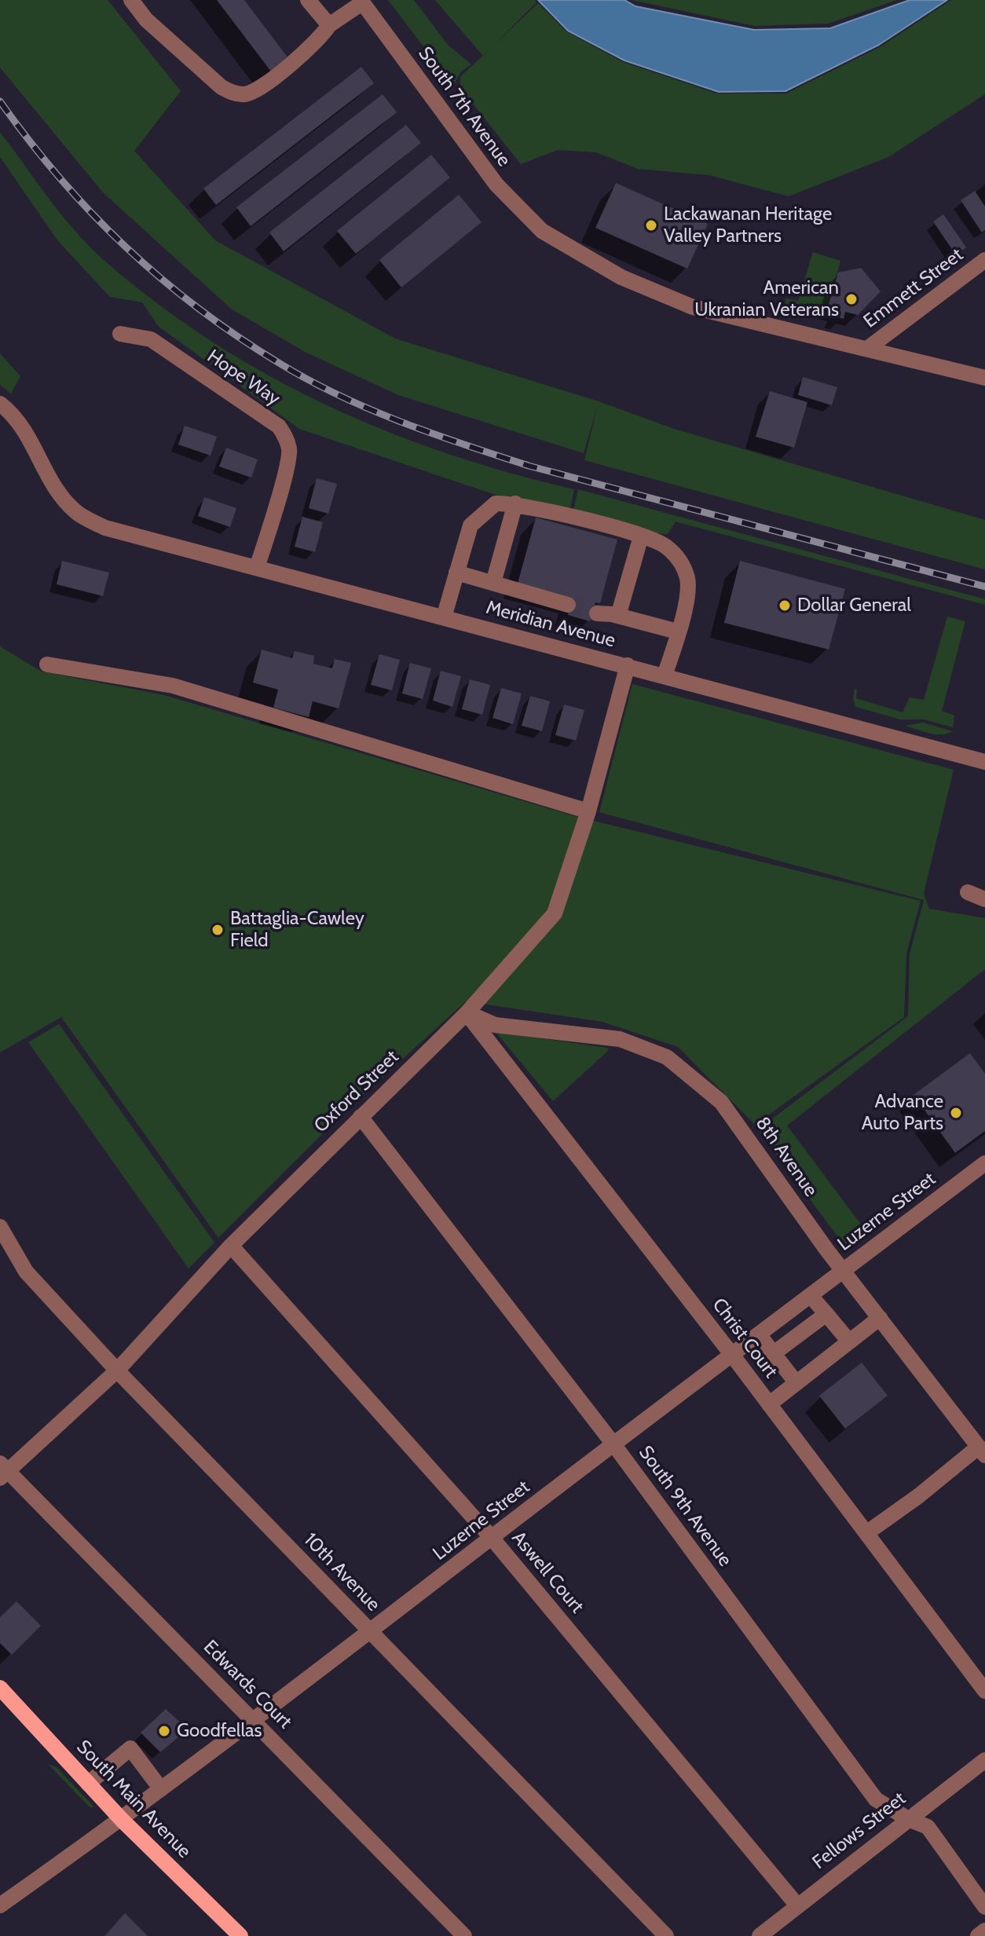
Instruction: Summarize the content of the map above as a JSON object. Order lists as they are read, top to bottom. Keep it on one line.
{"streets":{"main road":["South Main Avenue"],"street":["South 7th Avenue","Emmett Street","Hope Way","Meridian Avenue","Oxford Street","8th Avenue","Luzerne Street","Christ Court","South 9th Avenue","10th Avenue","Aswell Court","Edwards Court","Fellows Street"]},"crossings":[["South 7th Avenue","Emmett Street"],["Hope Way","Meridian Avenue"],["Meridian Avenue","Oxford Street"],["Oxford Street","8th Avenue"],["Oxford Street","Christ Court"],["Oxford Street","South 9th Avenue"],["Oxford Street","10th Avenue"],["Oxford Street","Aswell Court"],["Oxford Street","Edwards Court"],["8th Avenue","Luzerne Street"],["8th Avenue","Christ Court"],["Luzerne Street","Christ Court"],["Luzerne Street","South 9th Avenue"],["Luzerne Street","10th Avenue"],["Luzerne Street","Aswell Court"],["Luzerne Street","Edwards Court"],["Luzerne Street","South Main Avenue"],["South 9th Avenue","Fellows Street"],["Aswell Court","Fellows Street"]],"places":["Lackawanan Heritage Valley Partners","American Ukranian Veterans","Dollar General","Battaglia-Cawley Field","Advance Auto Parts","Goodfellas"]}
